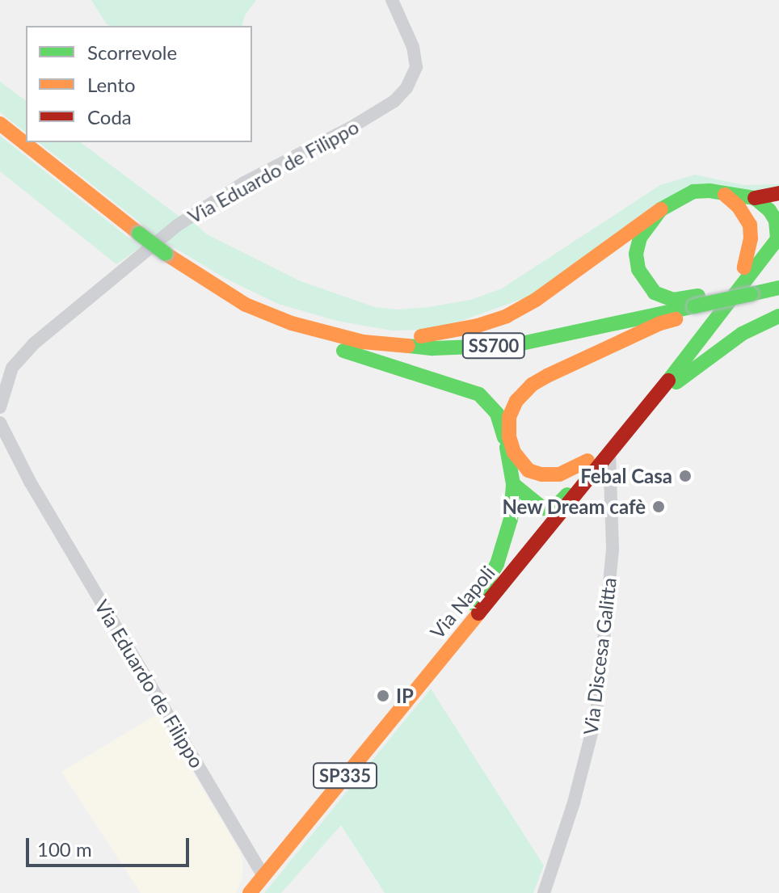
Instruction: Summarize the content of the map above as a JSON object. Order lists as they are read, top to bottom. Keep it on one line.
{"streets":{"main road":["SS700","Via Napoli","SP335"],"street":["Via Eduardo de Filippo","Via Discesa Galitta"]},"crossings":[["Via Eduardo de Filippo","SP335"],["Via Napoli","Via Discesa Galitta"],["Via Napoli","SP335"]],"places":["Febal Casa","New Dream cafè","IP"],"legend":["Scorrevole","Lento","Coda"],"scale_bar":"100 m"}
